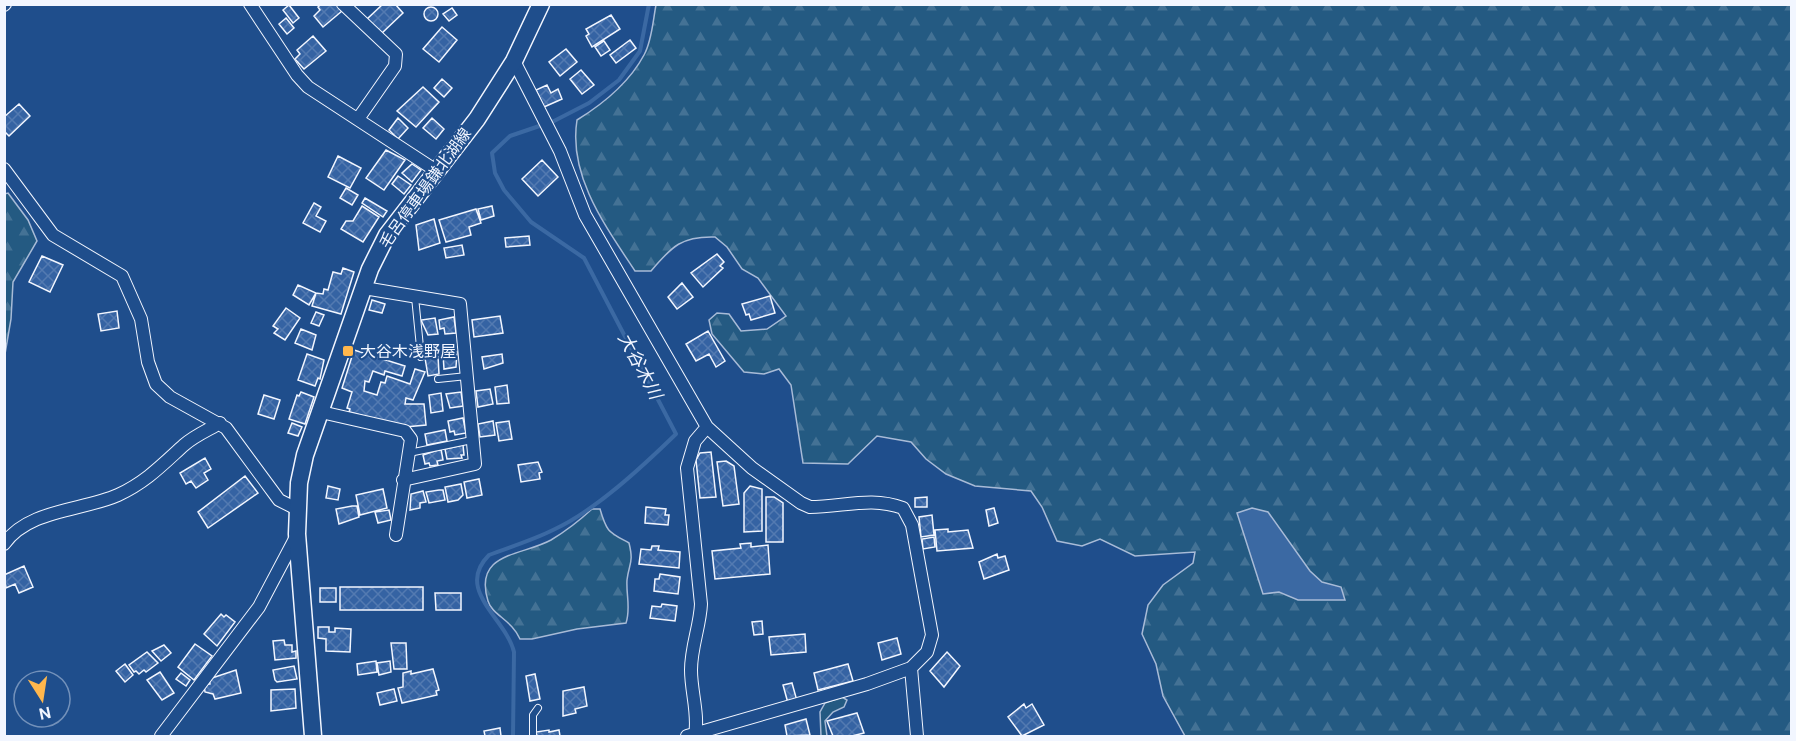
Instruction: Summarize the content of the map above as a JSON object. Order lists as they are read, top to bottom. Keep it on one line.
{"streets":{"main road":["毛呂停車場鎌北湖線"]},"water":["大谷木川"],"places":{"transit":["大谷木浅野屋"]},"north":"bottom"}
